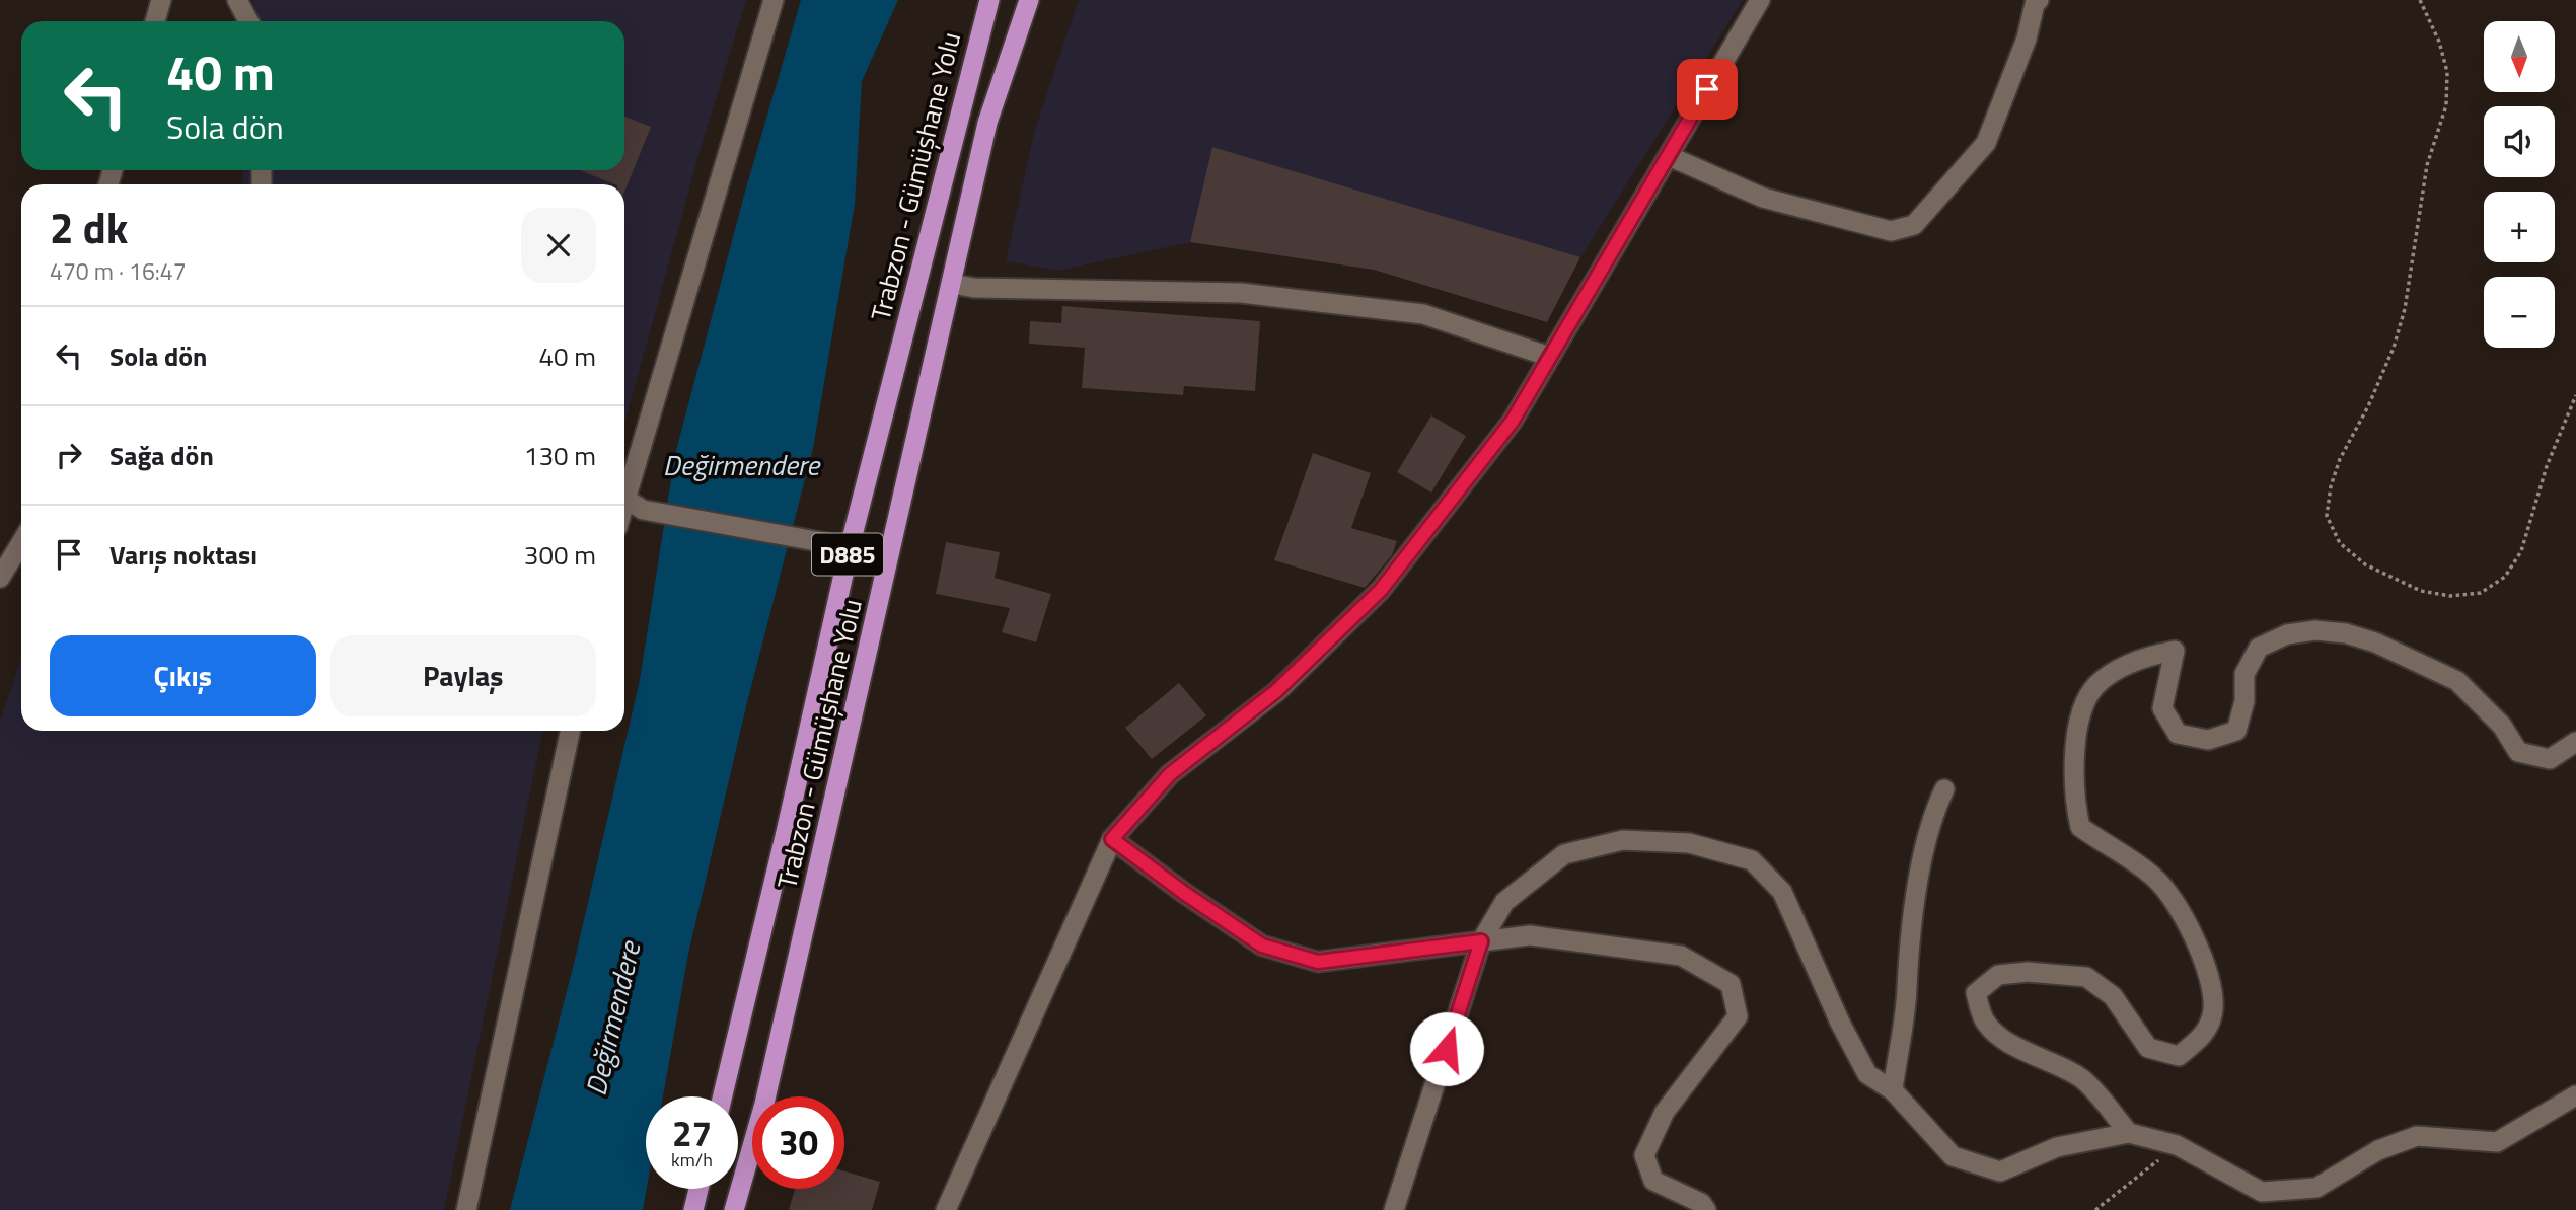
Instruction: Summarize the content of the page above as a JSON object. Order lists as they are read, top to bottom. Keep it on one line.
{"streets":{"highway":["Trabzon - Gümüşhane Yolu","D885"]},"water":["Değirmendere"],"north":"bottom","page":{"map_buttons":["+","−"],"turn":["40 m","Sola dön"],"heading":["2 dk","470 m · 16:47"],"list":[{"name":"Sola dön","value":"40 m"},{"name":"Sağa dön","value":"130 m"},{"name":"Varış noktası","value":"300 m"}],"buttons":["Çıkış","Paylaş"],"speed":"27 km/h","limit":"30"}}
